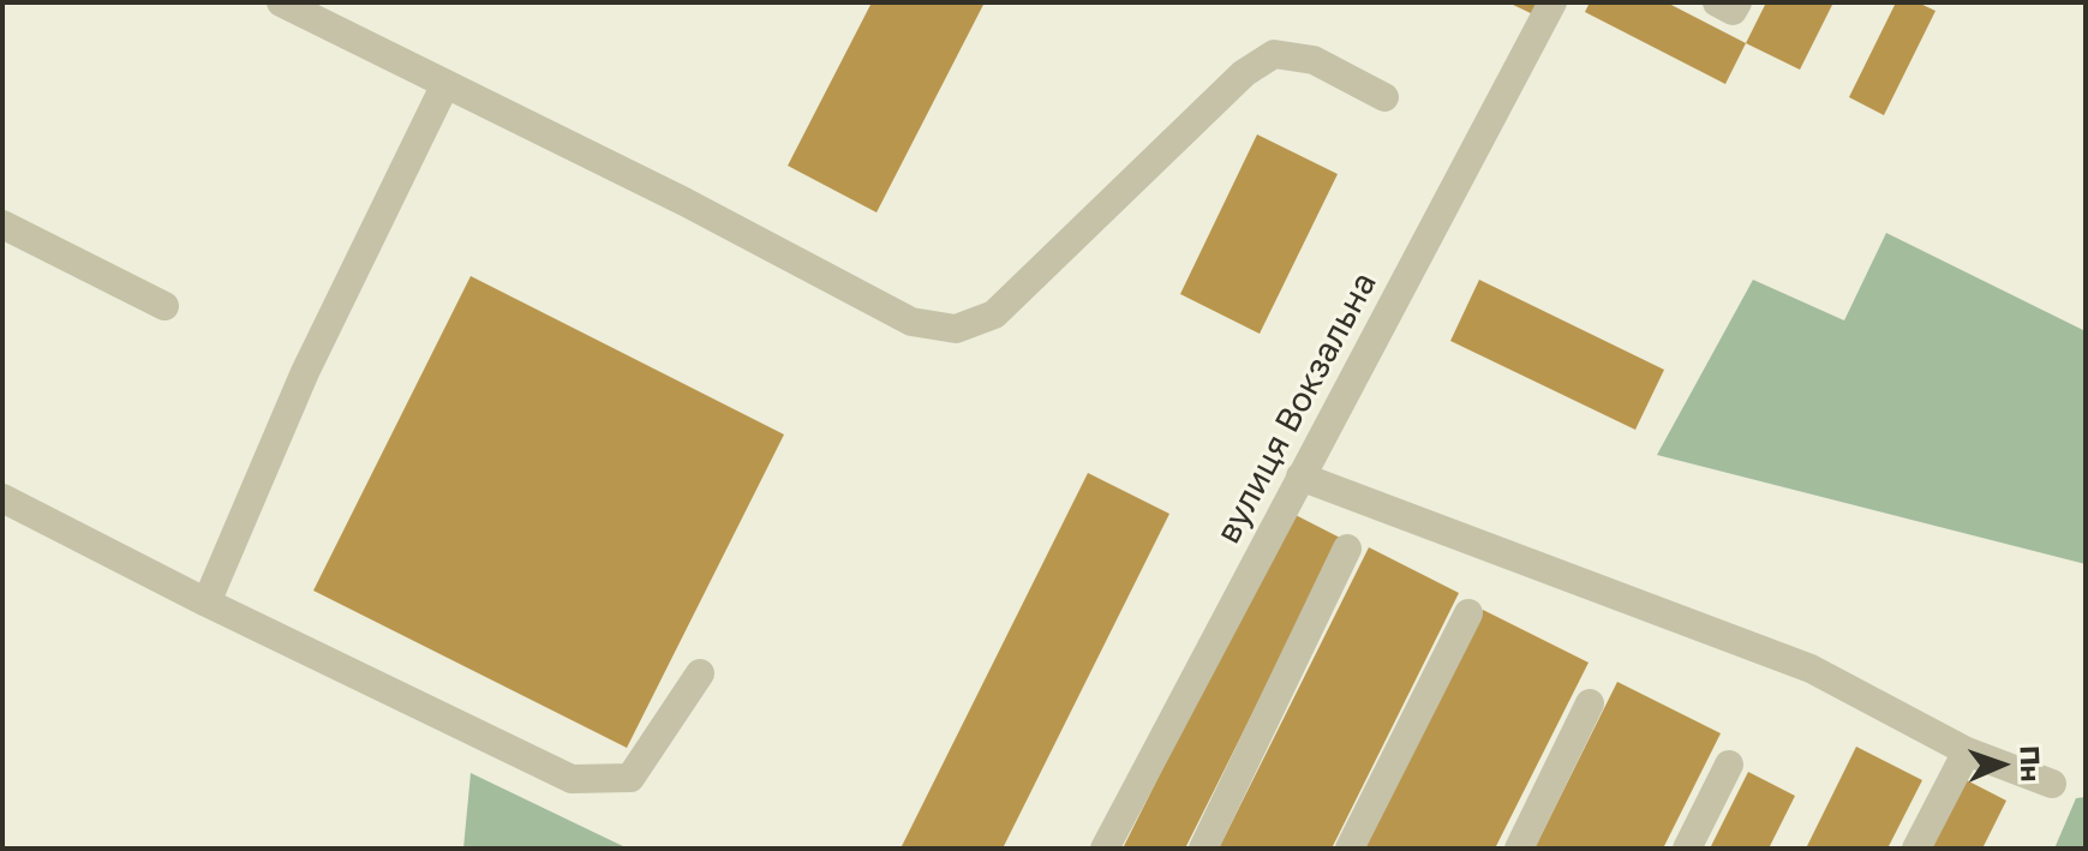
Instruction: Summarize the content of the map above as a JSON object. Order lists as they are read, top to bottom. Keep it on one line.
{"streets":{"street":["вулиця Вокзальна"]},"north":"right"}
